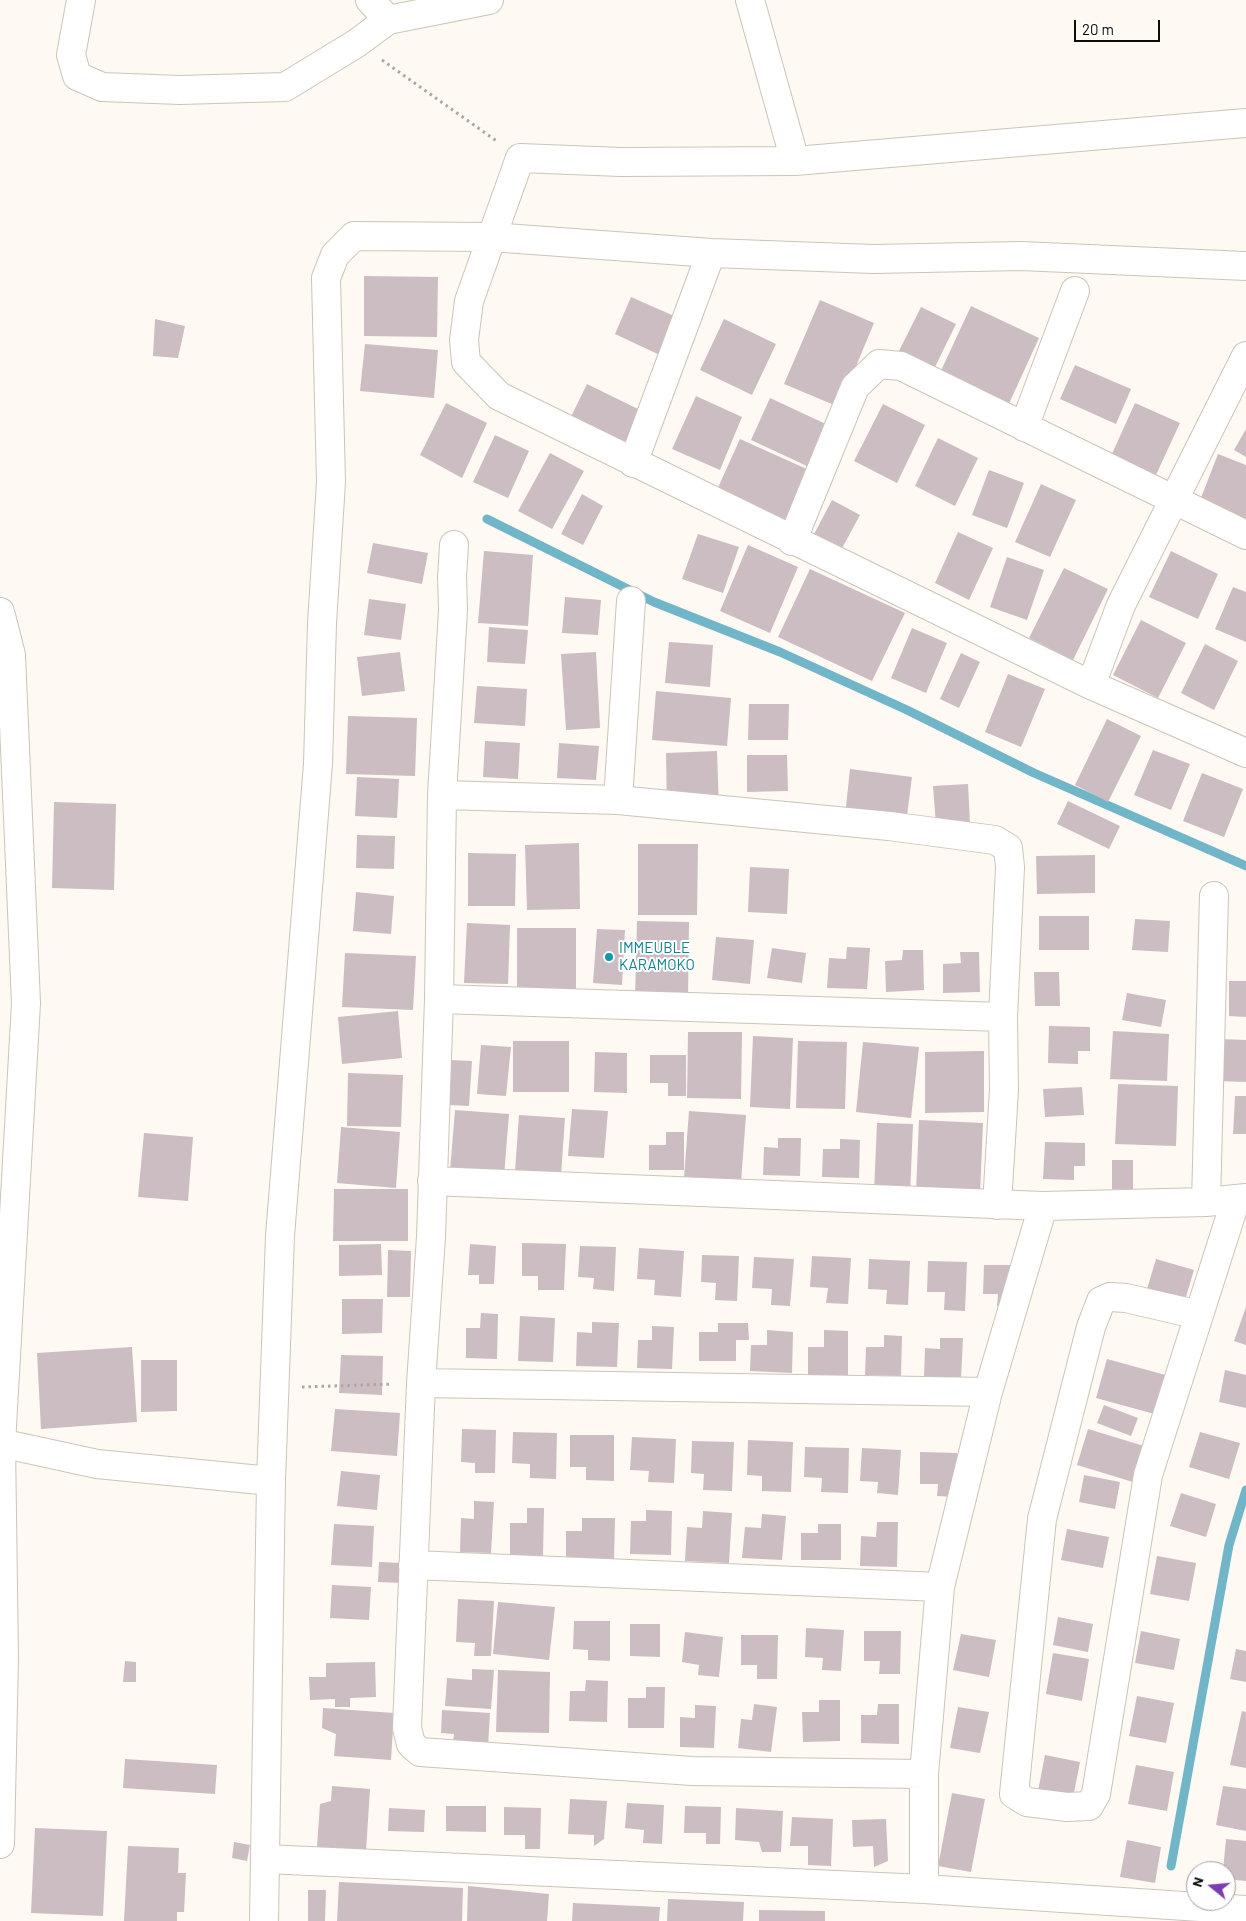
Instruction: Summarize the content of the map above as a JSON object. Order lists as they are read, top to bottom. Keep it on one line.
{"places":["IMMEUBLE KARAMOKO"],"scale_bar":"20 m","north":"left"}
